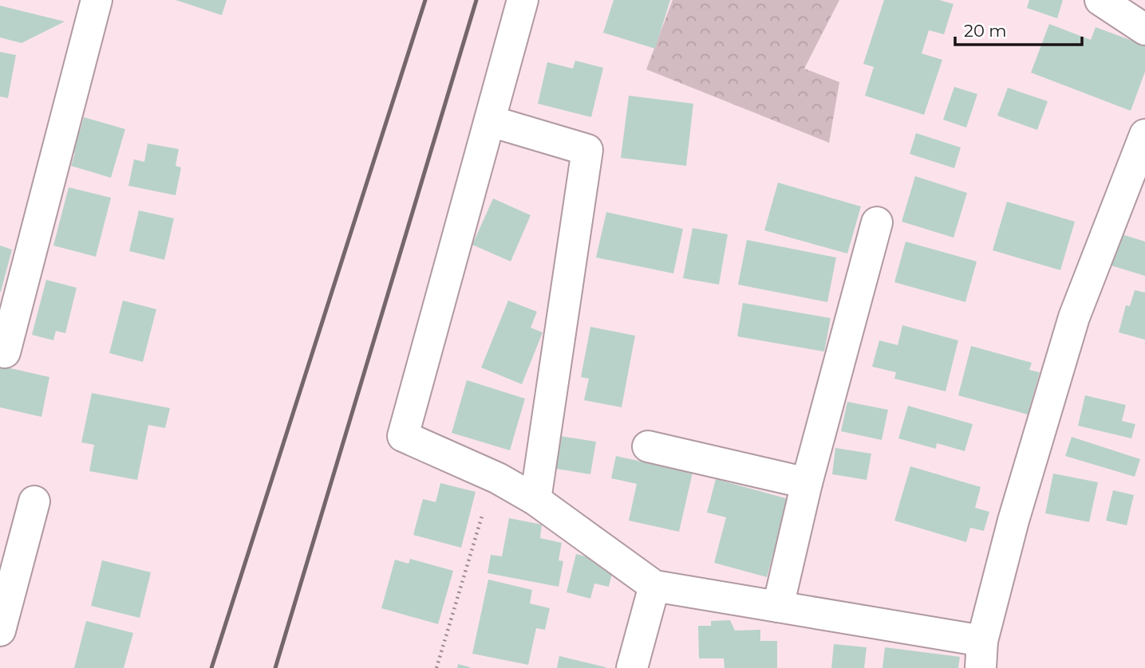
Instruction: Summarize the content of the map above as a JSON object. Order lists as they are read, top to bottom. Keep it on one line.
{"scale_bar":"20 m"}
